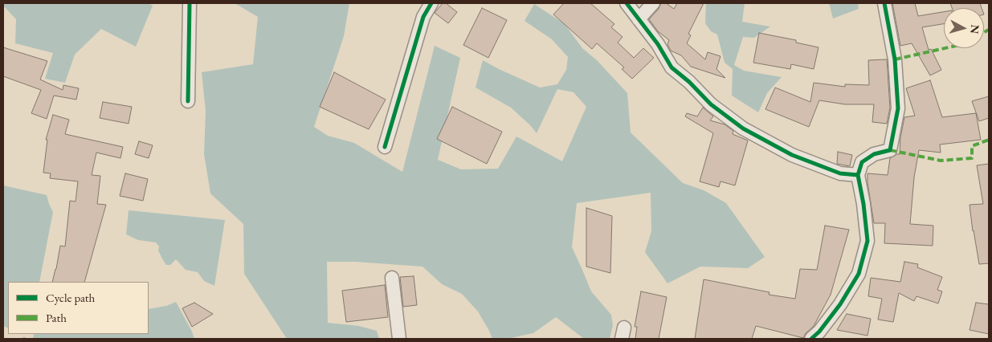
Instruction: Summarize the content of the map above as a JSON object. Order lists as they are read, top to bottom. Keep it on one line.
{"legend":["Cycle path","Path"],"north":"right"}
